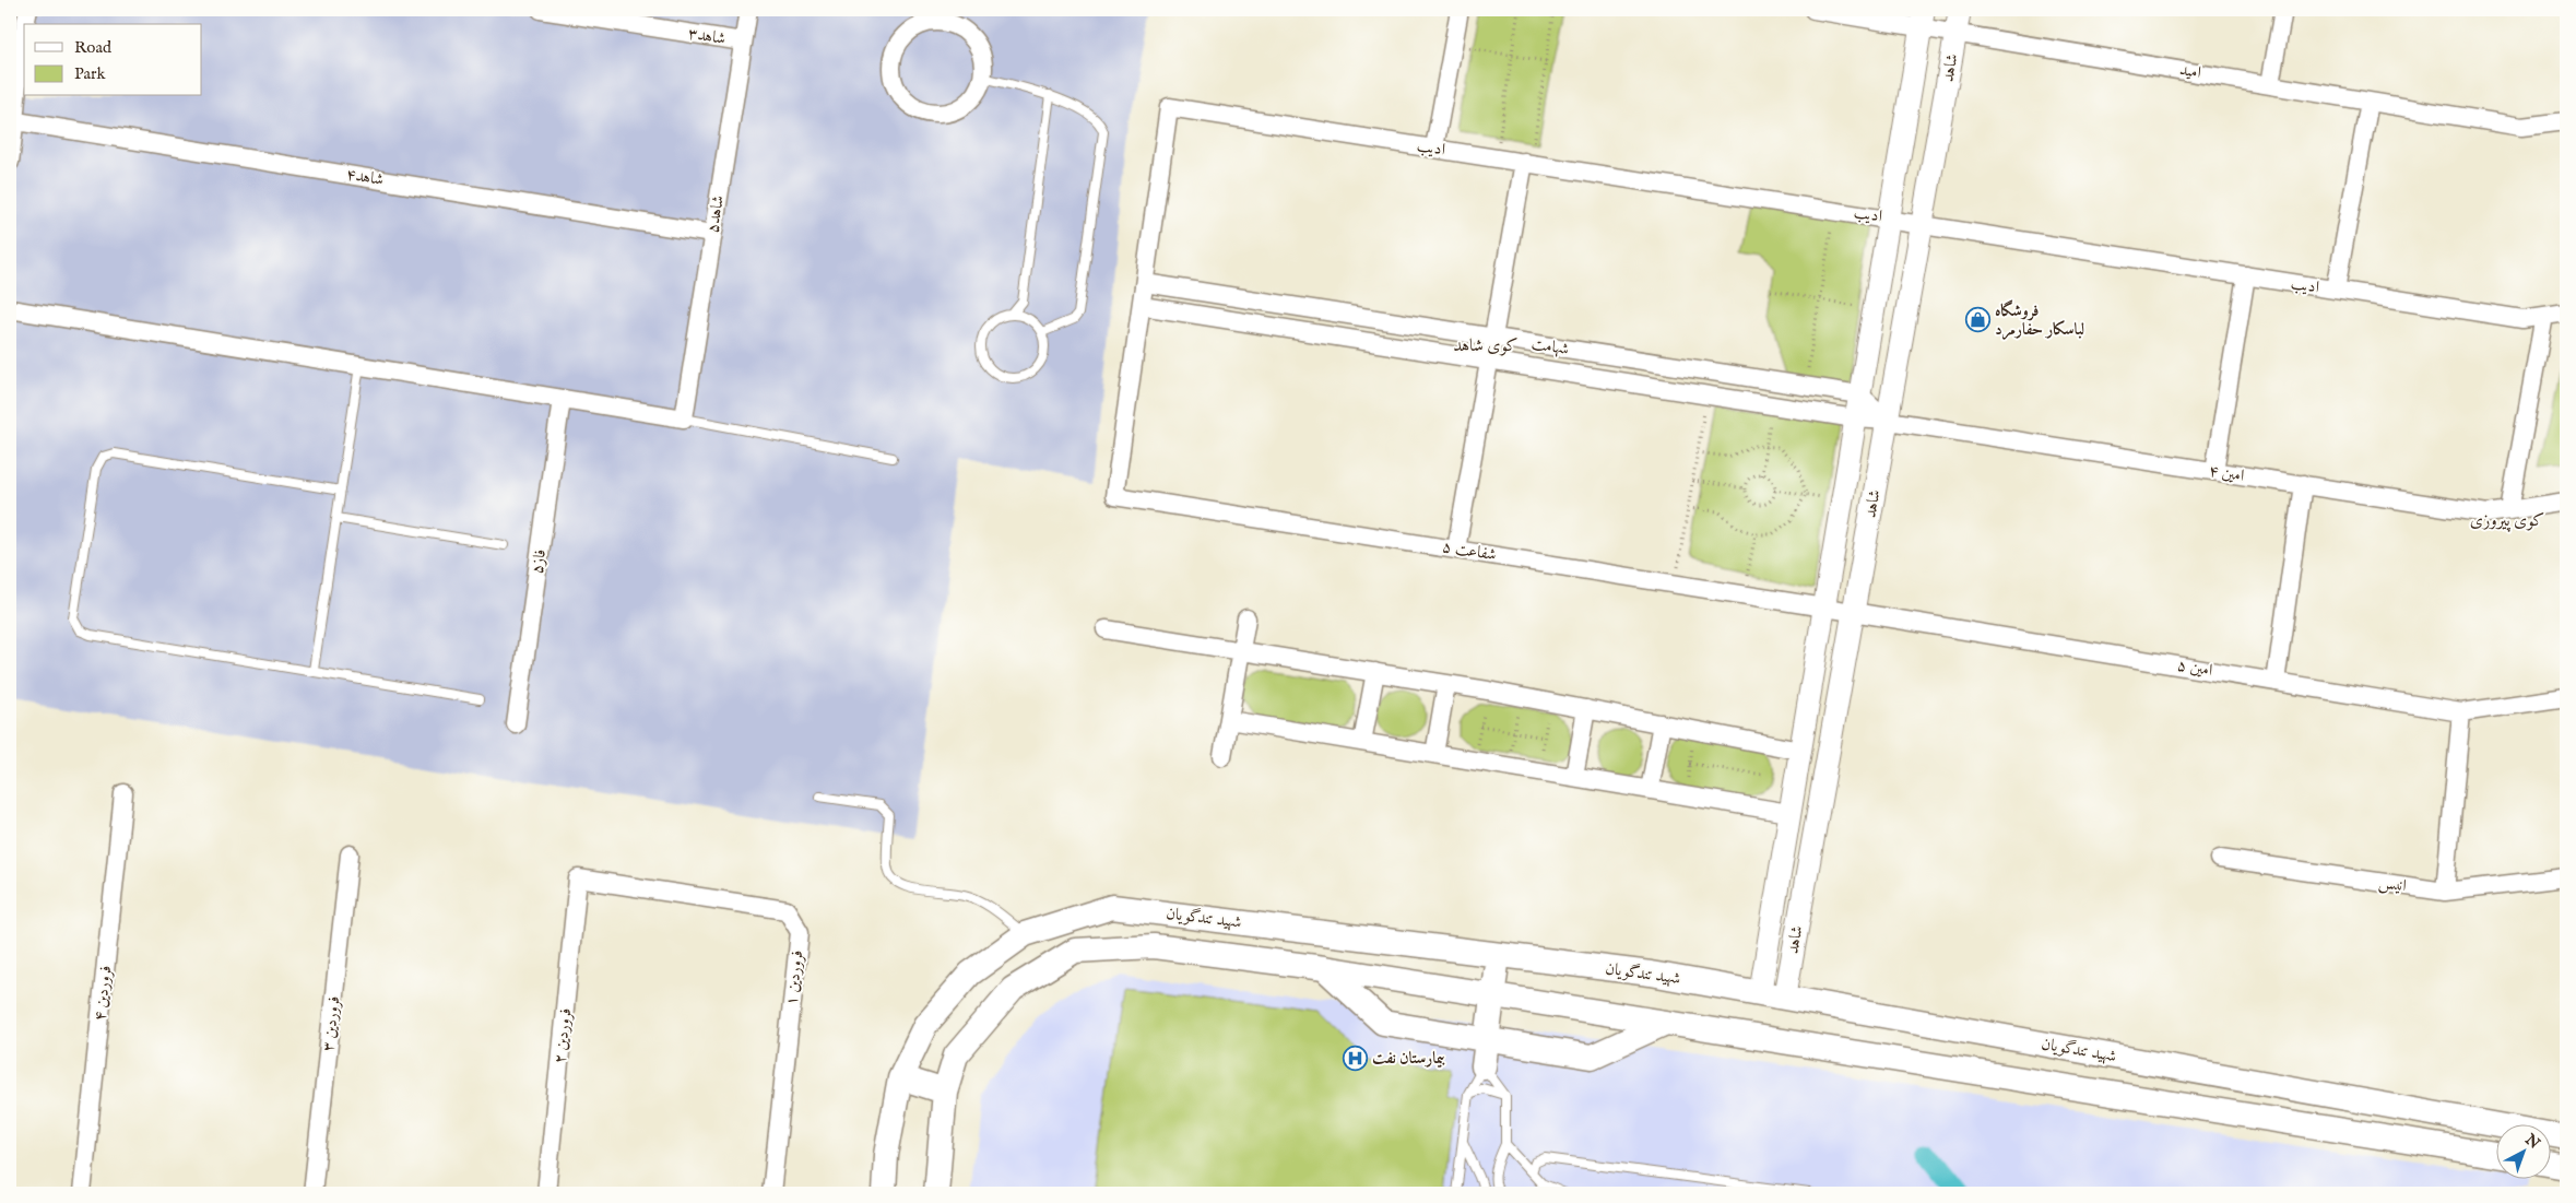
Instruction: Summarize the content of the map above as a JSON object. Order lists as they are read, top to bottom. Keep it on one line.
{"streets":{"main road":["شهید تندگویان"],"street":["شاهد۳","شاهد","امید","ادیب","شاهد۴","شاهد۵","شهامت","امین ۴","شفاعت ۵","فاز۵","امین ۵","انیس","فروردین ۱","فروردین ۴","فروردین ۳","فروردین ۲"]},"crossings":[["شاهد۳","شاهد۵"],["شاهد","امید"],["شاهد","ادیب"],["شاهد","شهامت"],["شاهد","امین ۴"],["شاهد","شفاعت ۵"],["شاهد","امین ۵"],["شاهد","شهید تندگویان"],["ادیب","شهامت"],["شاهد۴","شاهد۵"],["شهامت","امین ۴"],["شهامت","شفاعت ۵"],["شفاعت ۵","امین ۵"],["فروردین ۱","فروردین ۲"]],"districts":["کوی شاهد","کوی پیروزی"],"places":{"shop":["فروشگاه لباسکار حفارمرد"],"hospital":["بیمارستان نفت"]},"legend":["Road","Park"],"north":"top right"}
